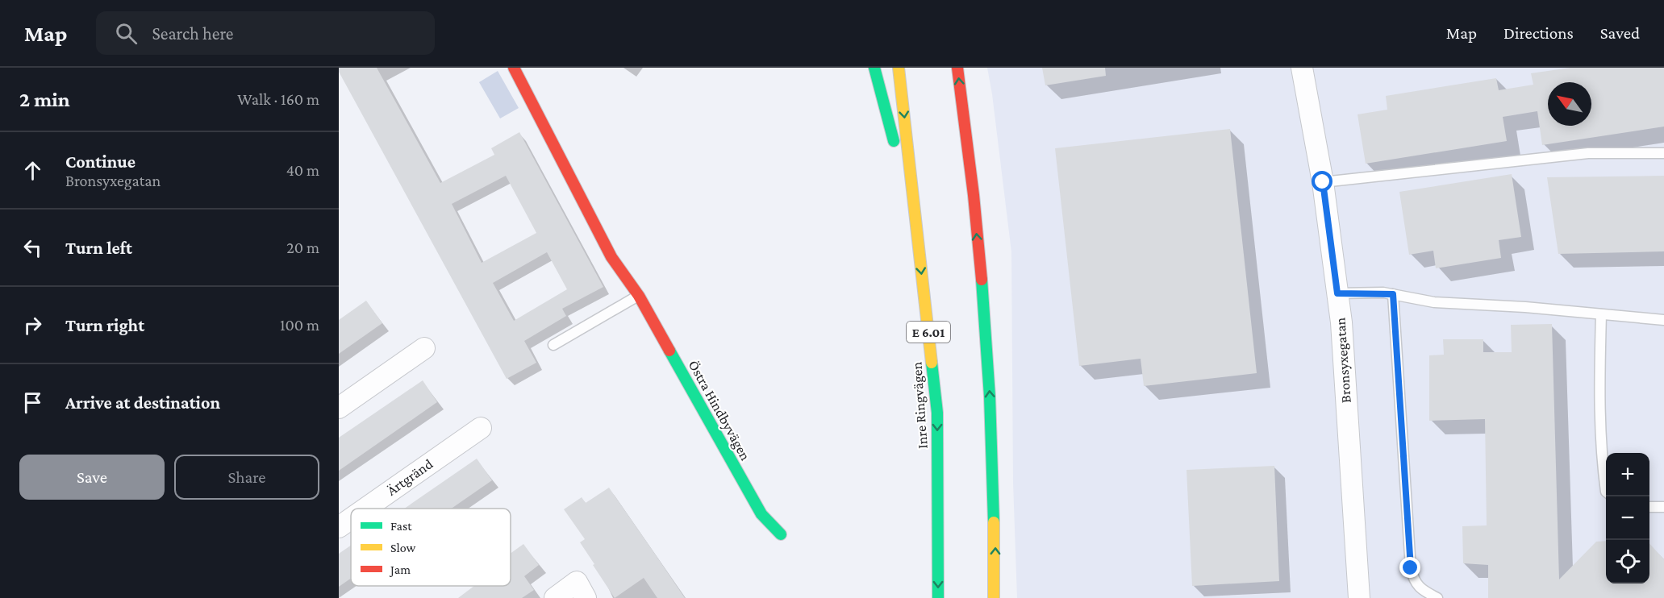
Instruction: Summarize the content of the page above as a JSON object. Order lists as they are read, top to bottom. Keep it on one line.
{"streets":{"main road":["E 6.01","Inre Ringvägen","Östra Hindbyvägen"],"street":["Bronsyxegatan","Ärtgränd"]},"legend":["Fast","Slow","Jam"],"north":"top left","page":{"header":"Map","search":"Search here","nav":["Map","Directions","Saved"],"heading":["2 min","Walk · 160 m"],"list":[["Continue","Bronsyxegatan","40 m"],["Turn left","20 m"],["Turn right","100 m"],"Arrive at destination"],"buttons":["Save","Share"],"map_buttons":["+","−"]}}
